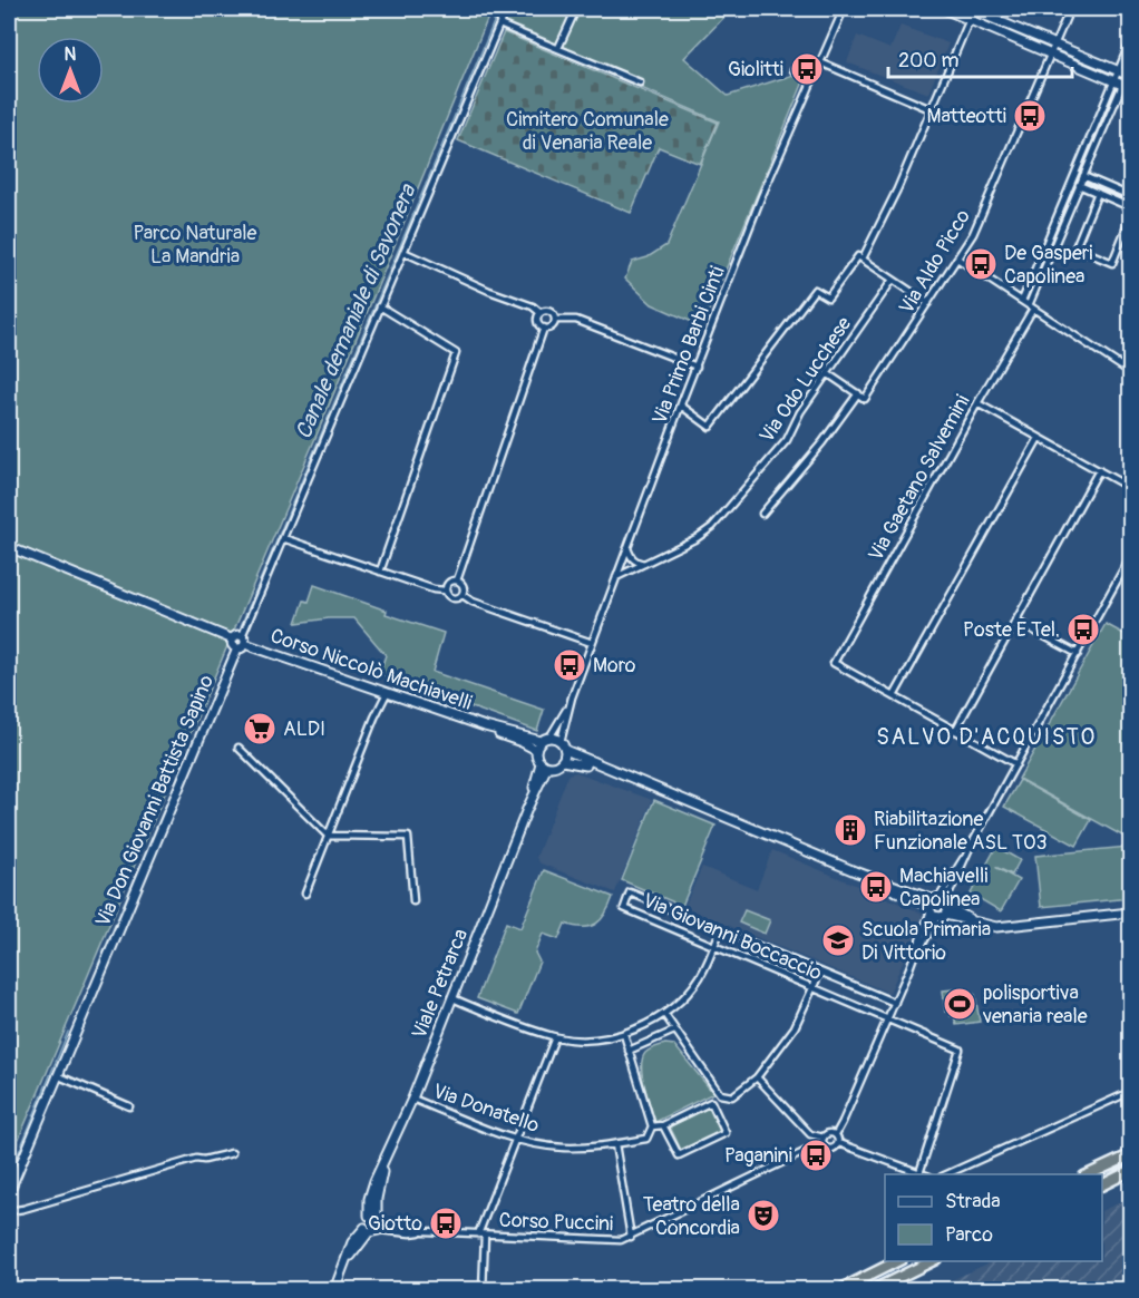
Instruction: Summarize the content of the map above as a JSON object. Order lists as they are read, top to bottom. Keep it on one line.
{"streets":{"street":["Via Aldo Picco","Via Primo Barbi Cinti","Via Odo Lucchese","Via Gaetano Salvemini","Corso Niccolò Machiavelli","Via Don Giovanni Battista Sapino","Via Giovanni Boccaccio","Viale Petrarca","Via Donatello","Corso Puccini"]},"crossings":[["Via Primo Barbi Cinti","Corso Niccolò Machiavelli"],["Via Primo Barbi Cinti","Viale Petrarca"],["Corso Niccolò Machiavelli","Via Don Giovanni Battista Sapino"],["Corso Niccolò Machiavelli","Viale Petrarca"],["Viale Petrarca","Via Donatello"]],"districts":["SALVO D'ACQUISTO"],"water":["Canale demaniale di Savonera"],"parks":["Cimitero Comunale di Venaria Reale","Parco Naturale La Mandria"],"places":{"bus stop":["Giolitti","Matteotti","De Gasperi Capolinea","Poste E Tel.","Moro","Machiavelli Capolinea","Paganini","Giotto"],"supermarket":["ALDI"],"building":["Riabilitazione Funzionale ASL TO3"],"school or university":["Scuola Primaria Di Vittorio"],"sports":["polisportiva venaria reale"],"theatre":["Teatro della Concordia"]},"legend":["Strada","Parco"],"scale_bar":"200 m","north":"top"}
